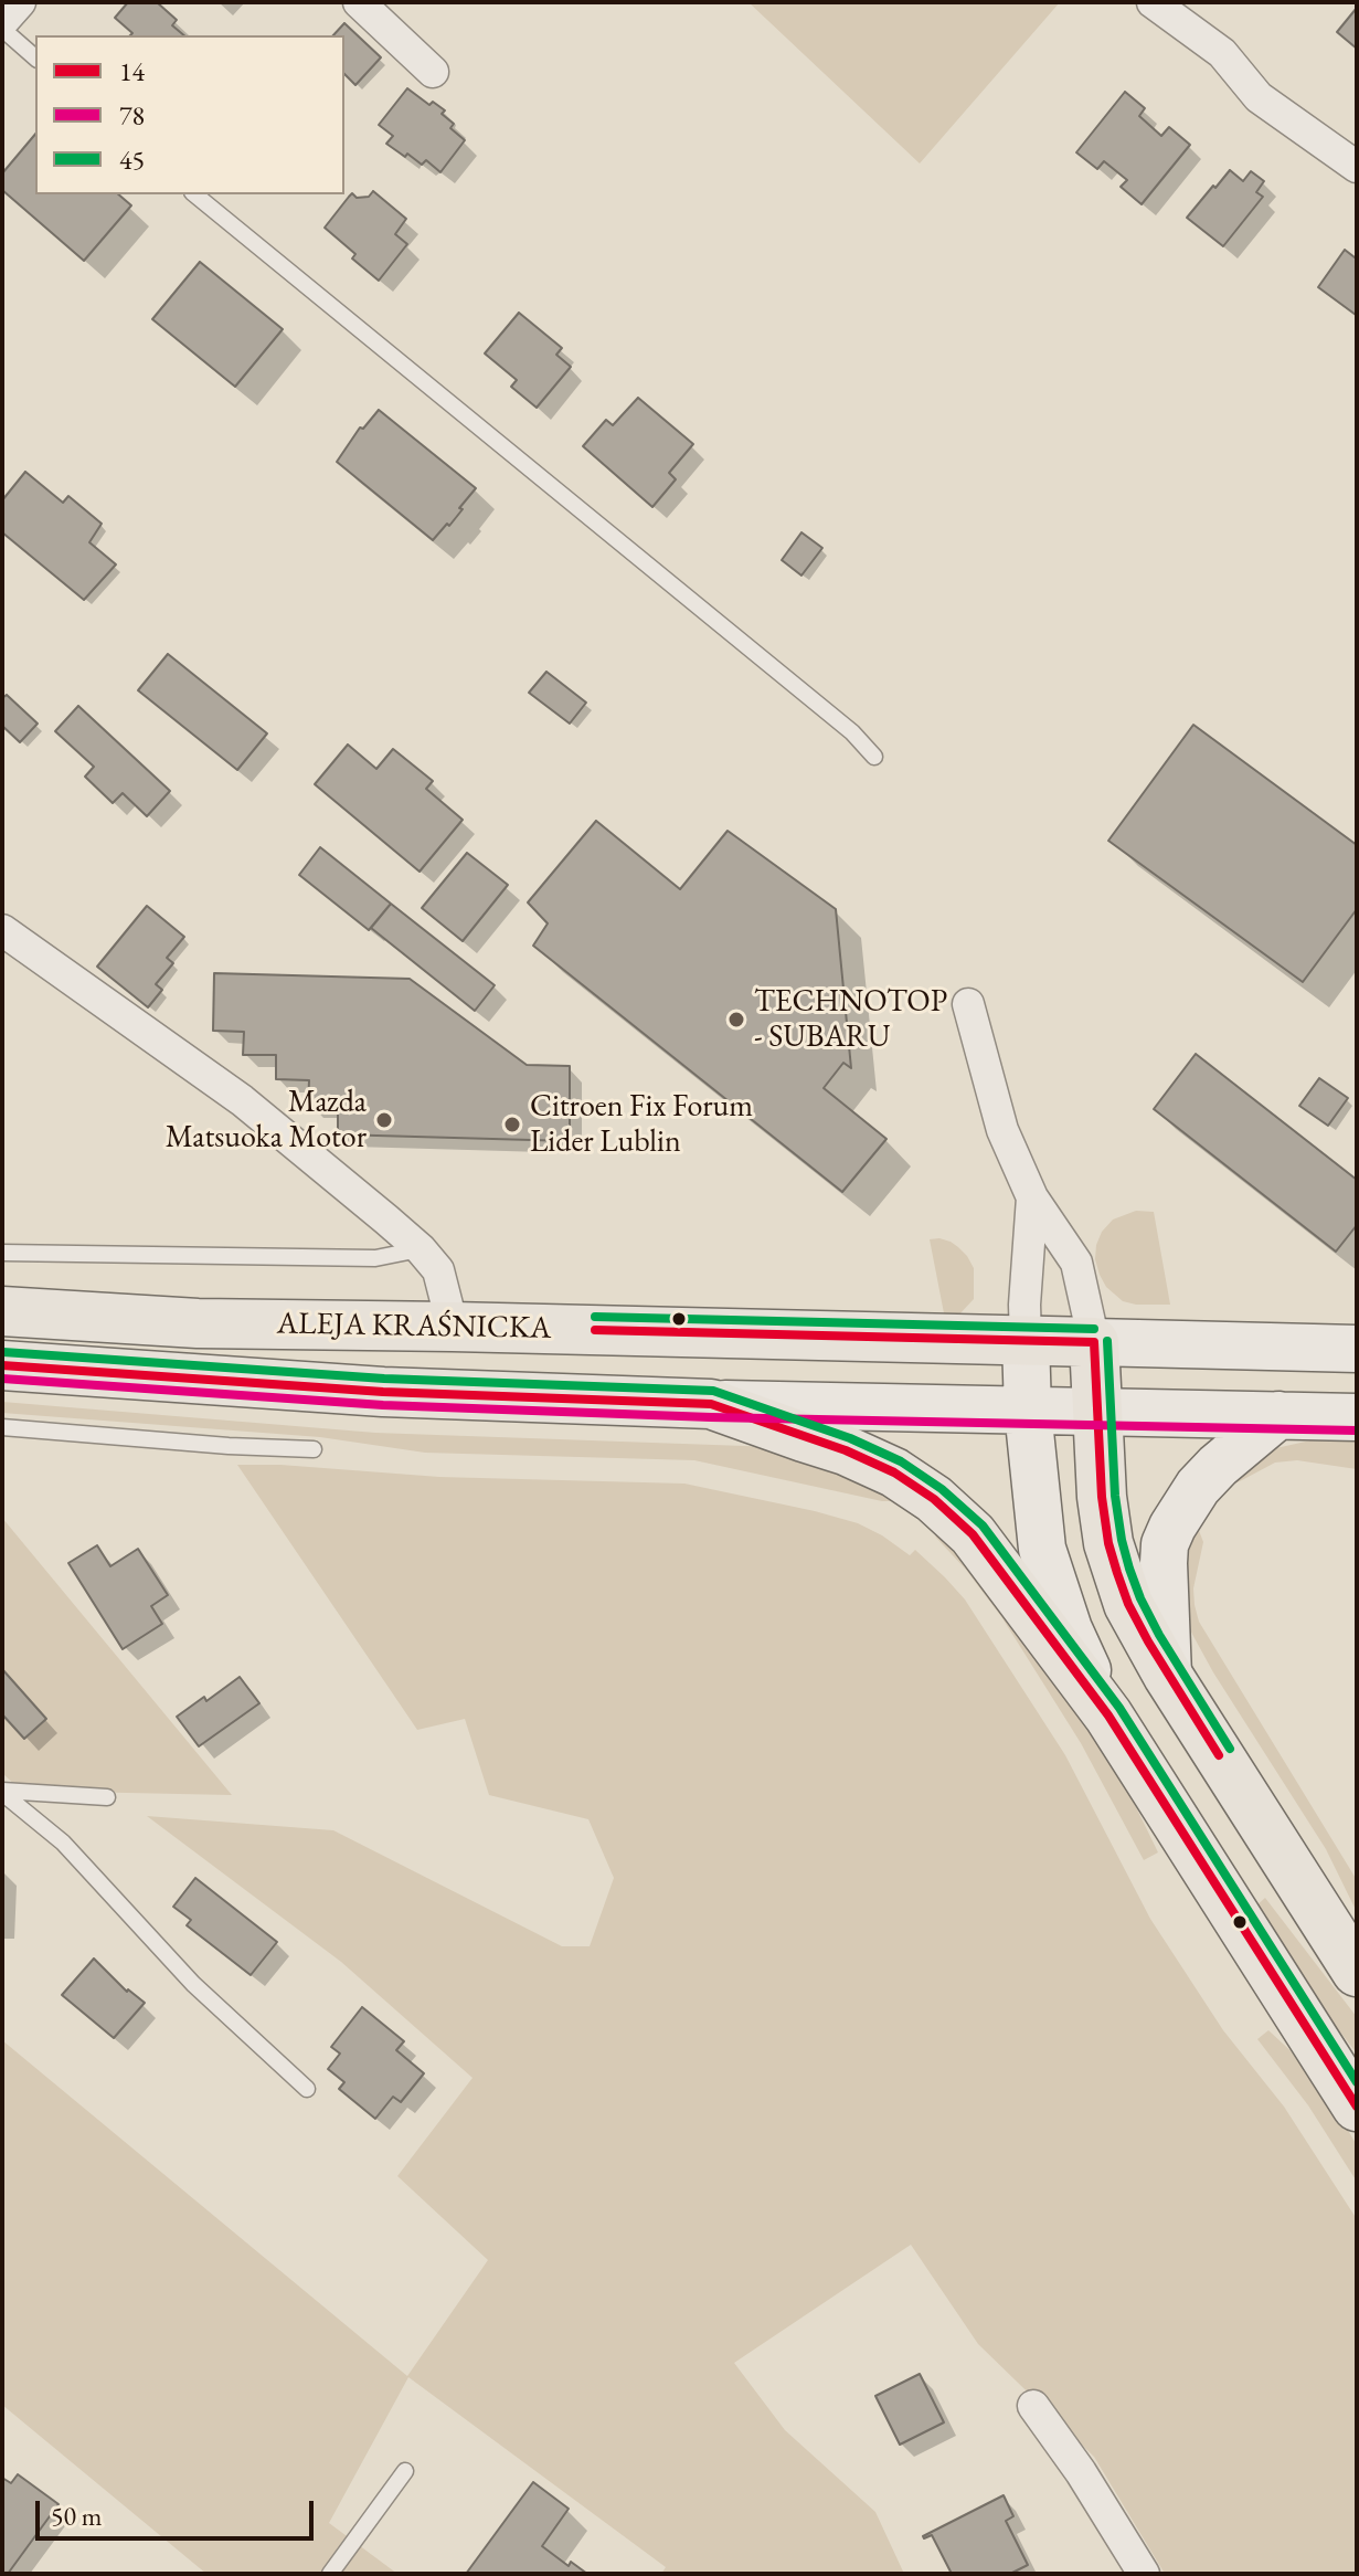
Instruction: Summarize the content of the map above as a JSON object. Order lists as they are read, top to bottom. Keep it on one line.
{"streets":{"main road":["ALEJA KRAŚNICKA"]},"places":["TECHNOTOP - SUBARU","Mazda Matsuoka Motor","Citroen Fix Forum Lider Lublin"],"lines":["transit line 45","transit line 14","transit line 78"],"legend":["14","78","45"],"scale_bar":"50 m"}
